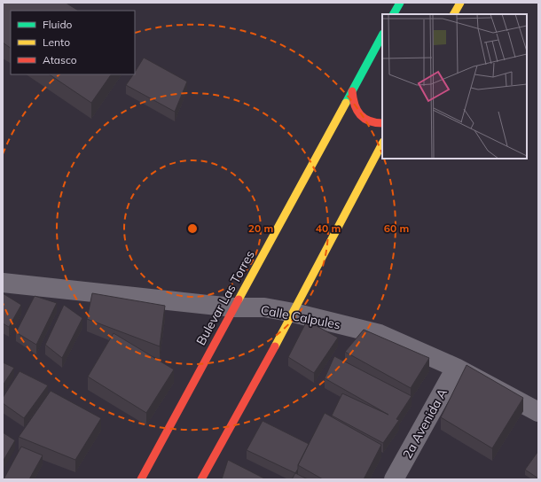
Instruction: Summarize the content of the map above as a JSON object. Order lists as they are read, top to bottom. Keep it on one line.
{"streets":{"street":["Bulevar Las Torres","Calle Calpules","2a Avenida A"]},"crossings":[["Bulevar Las Torres","Calle Calpules"],["Calle Calpules","2a Avenida A"]],"legend":["Fluido","Lento","Atasco"],"rings":["20 m","40 m","60 m"]}
